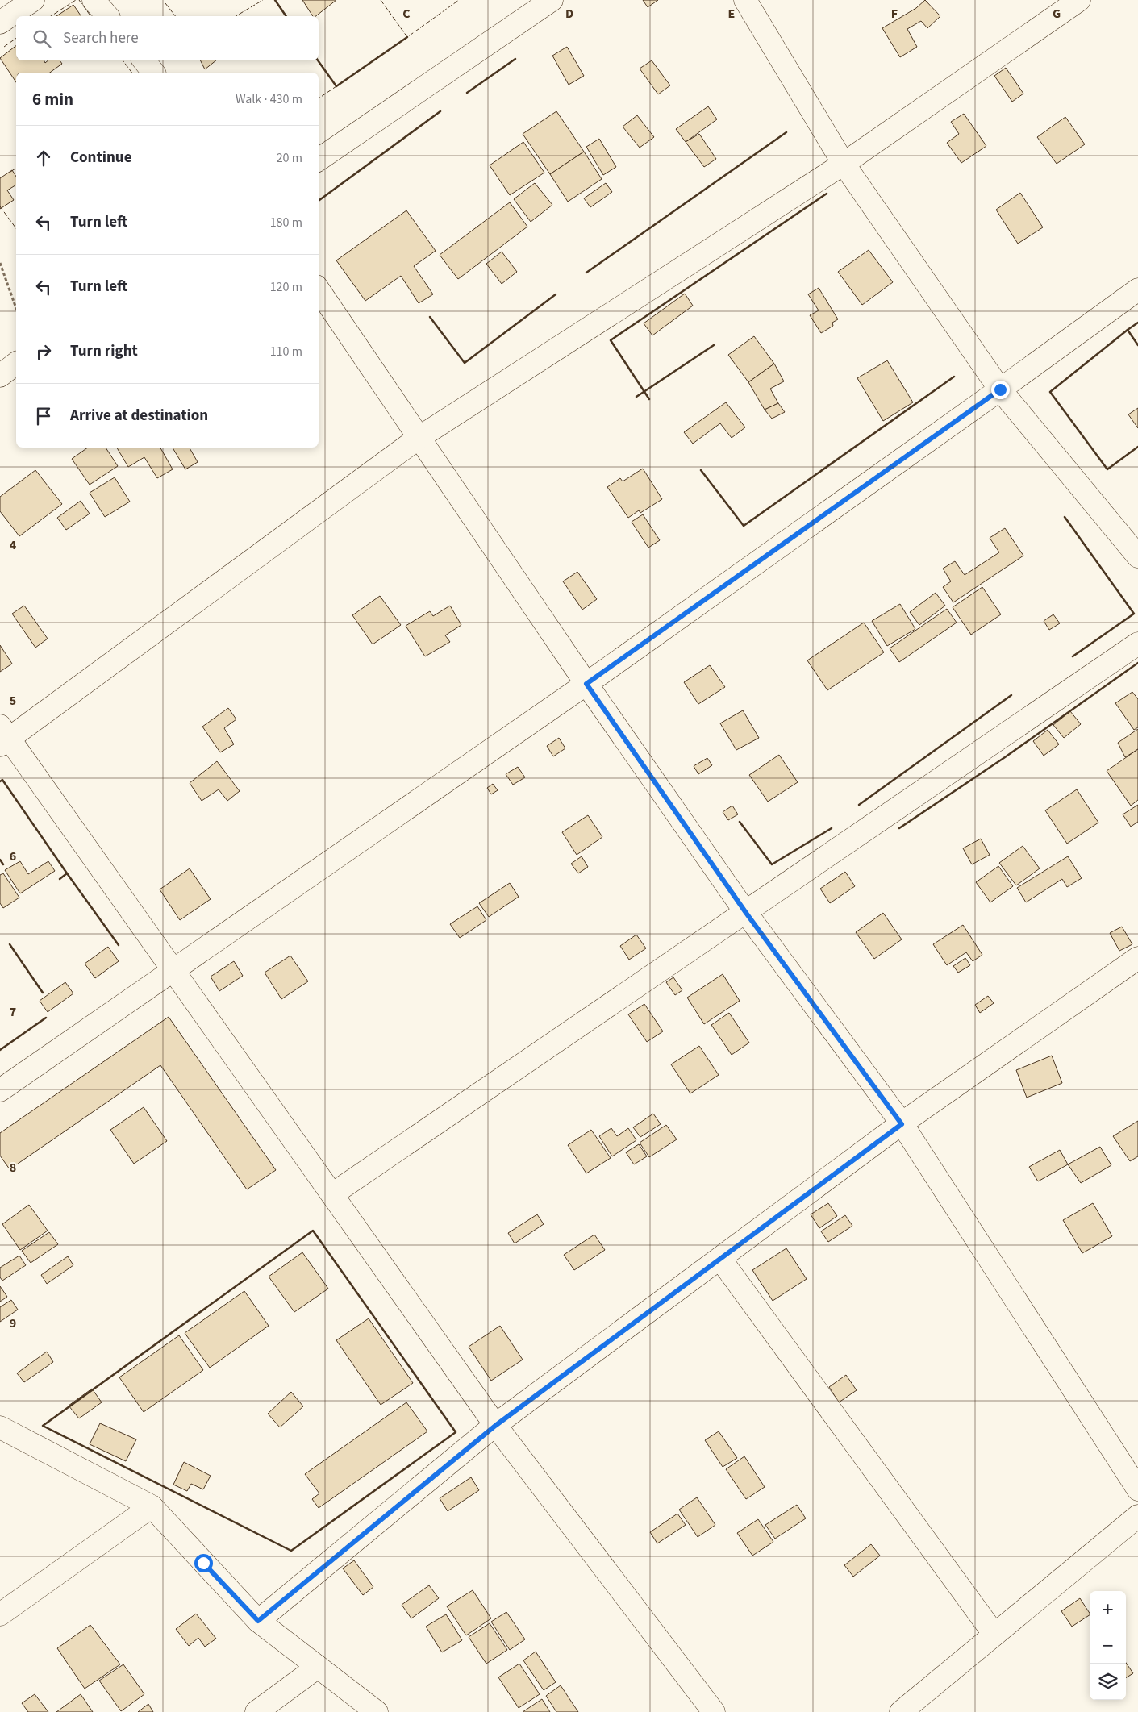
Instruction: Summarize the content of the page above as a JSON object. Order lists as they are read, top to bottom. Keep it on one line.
{"page":{"search":"Search here","heading":["6 min","Walk · 430 m"],"list":[["Continue","20 m"],["Turn left","180 m"],["Turn left","120 m"],["Turn right","110 m"],"Arrive at destination"],"map_buttons":["+","−"]},"grid":{"columns":["C","D","E","F","G"],"rows":["4","5","6","7","8","9"]}}
